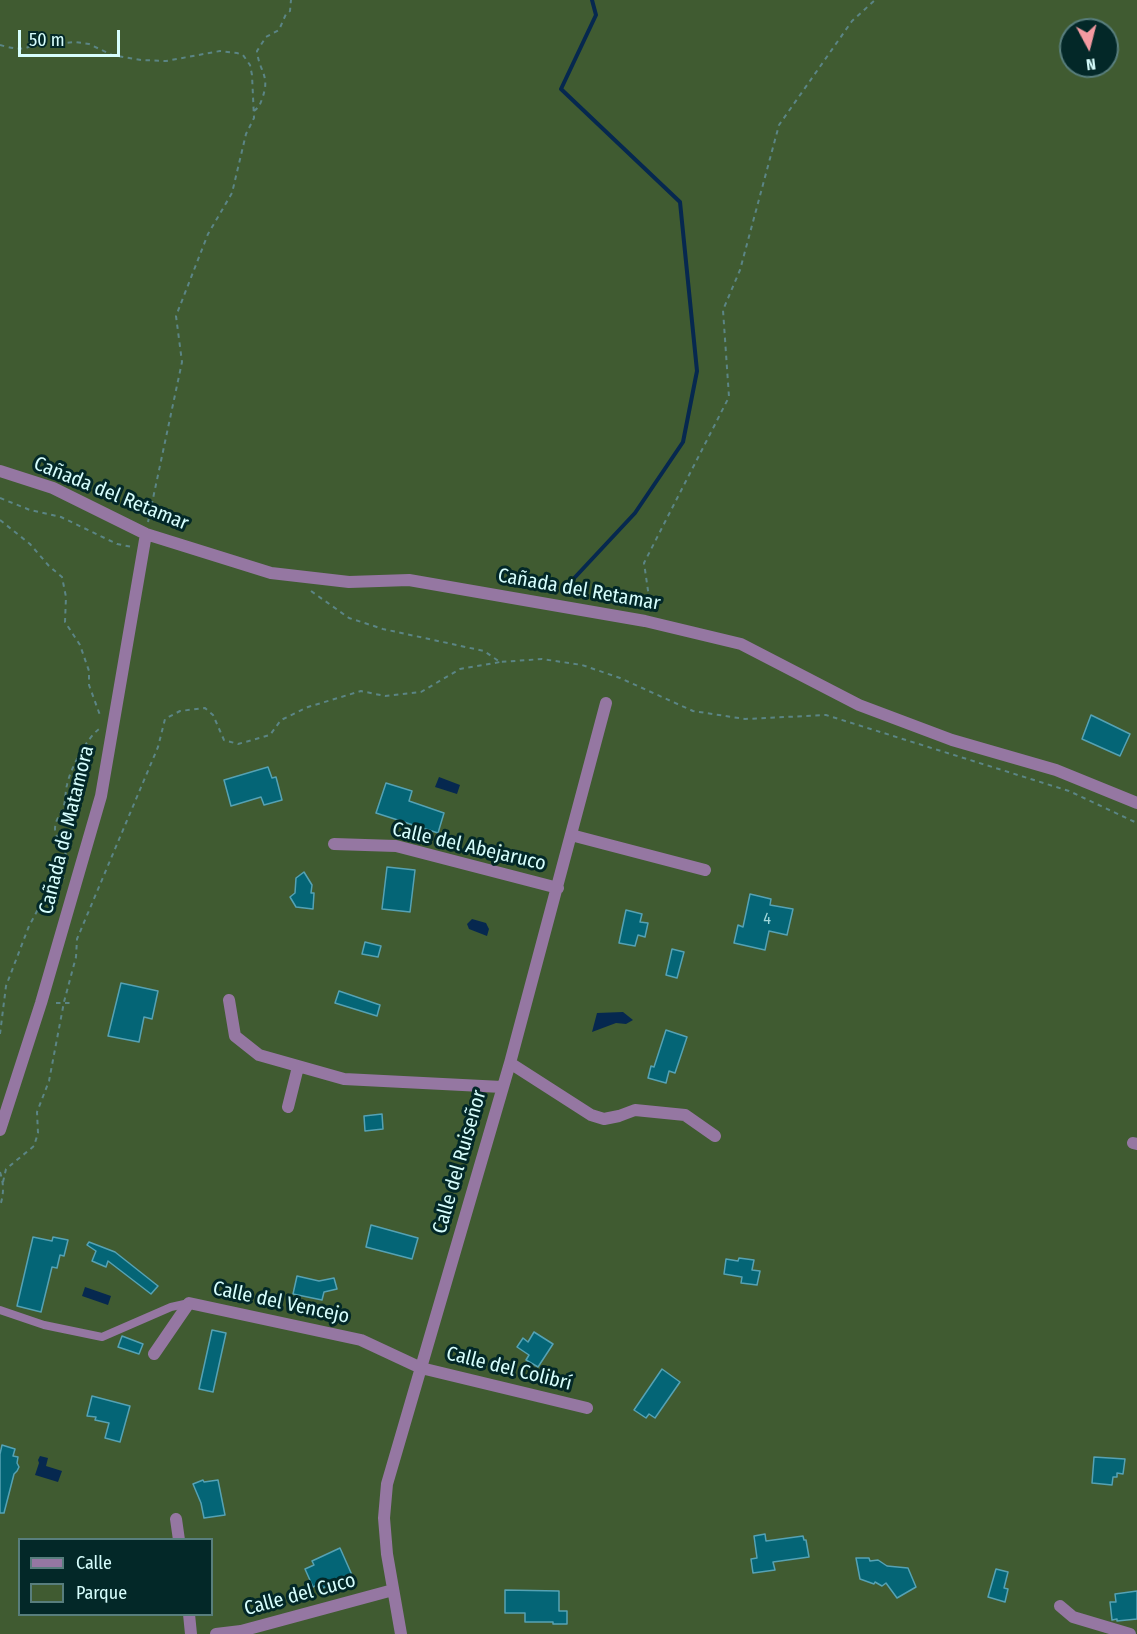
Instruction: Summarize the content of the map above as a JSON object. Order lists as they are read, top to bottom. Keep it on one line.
{"streets":{"street":["Cañada del Retamar","Cañada de Matamora","Calle del Abejaruco","Calle del Ruiseñor","Calle del Vencejo","Calle del Colibrí","Calle del Cuco"]},"crossings":[["Cañada del Retamar","Cañada de Matamora"],["Calle del Abejaruco","Calle del Ruiseñor"],["Calle del Ruiseñor","Calle del Vencejo"],["Calle del Ruiseñor","Calle del Colibrí"],["Calle del Ruiseñor","Calle del Cuco"],["Calle del Vencejo","Calle del Colibrí"]],"house_numbers":["4"],"legend":["Calle","Parque"],"scale_bar":"50 m","north":"bottom"}
